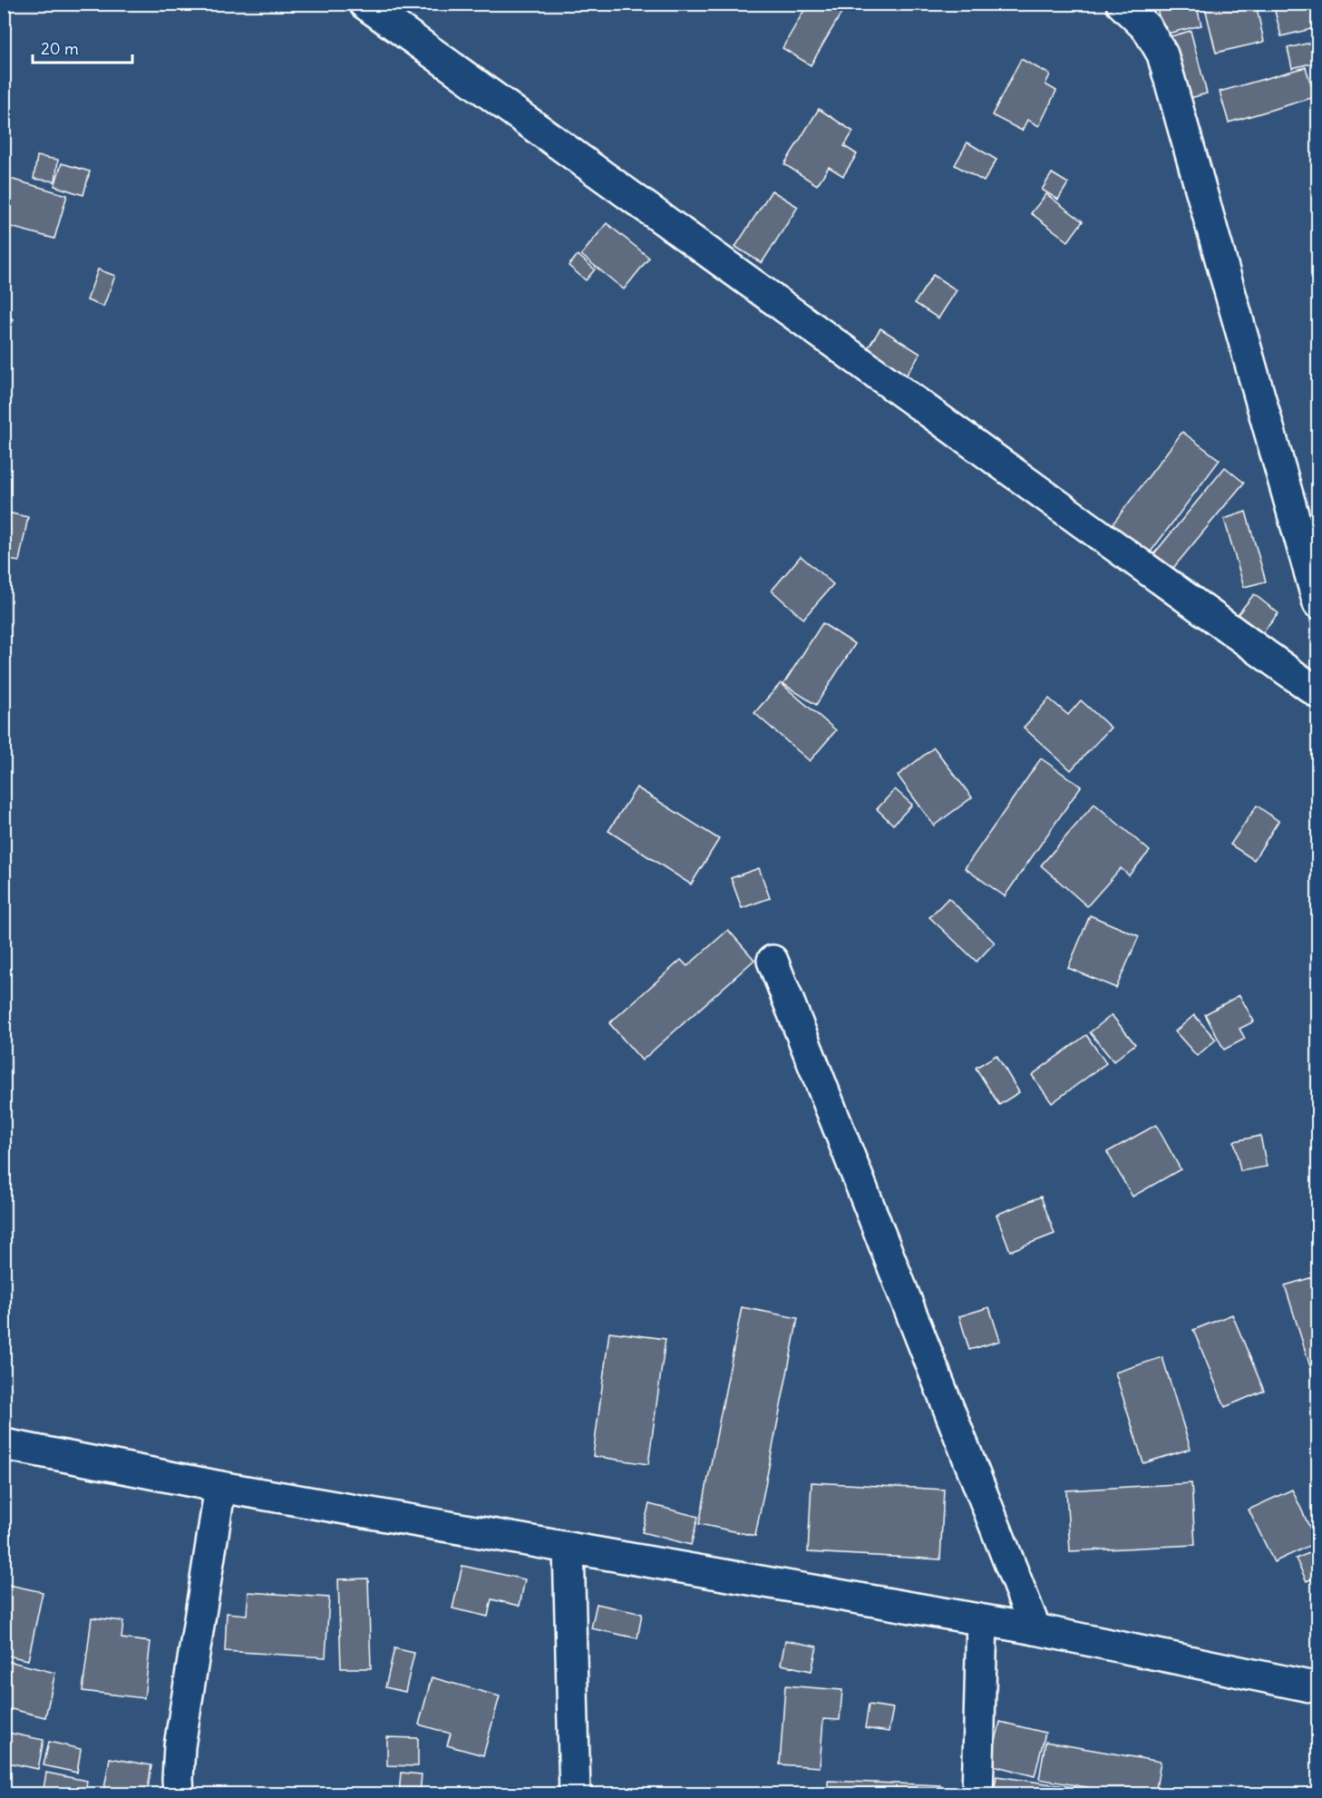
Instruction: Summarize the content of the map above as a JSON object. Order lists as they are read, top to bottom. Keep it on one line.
{"scale_bar":"20 m"}
